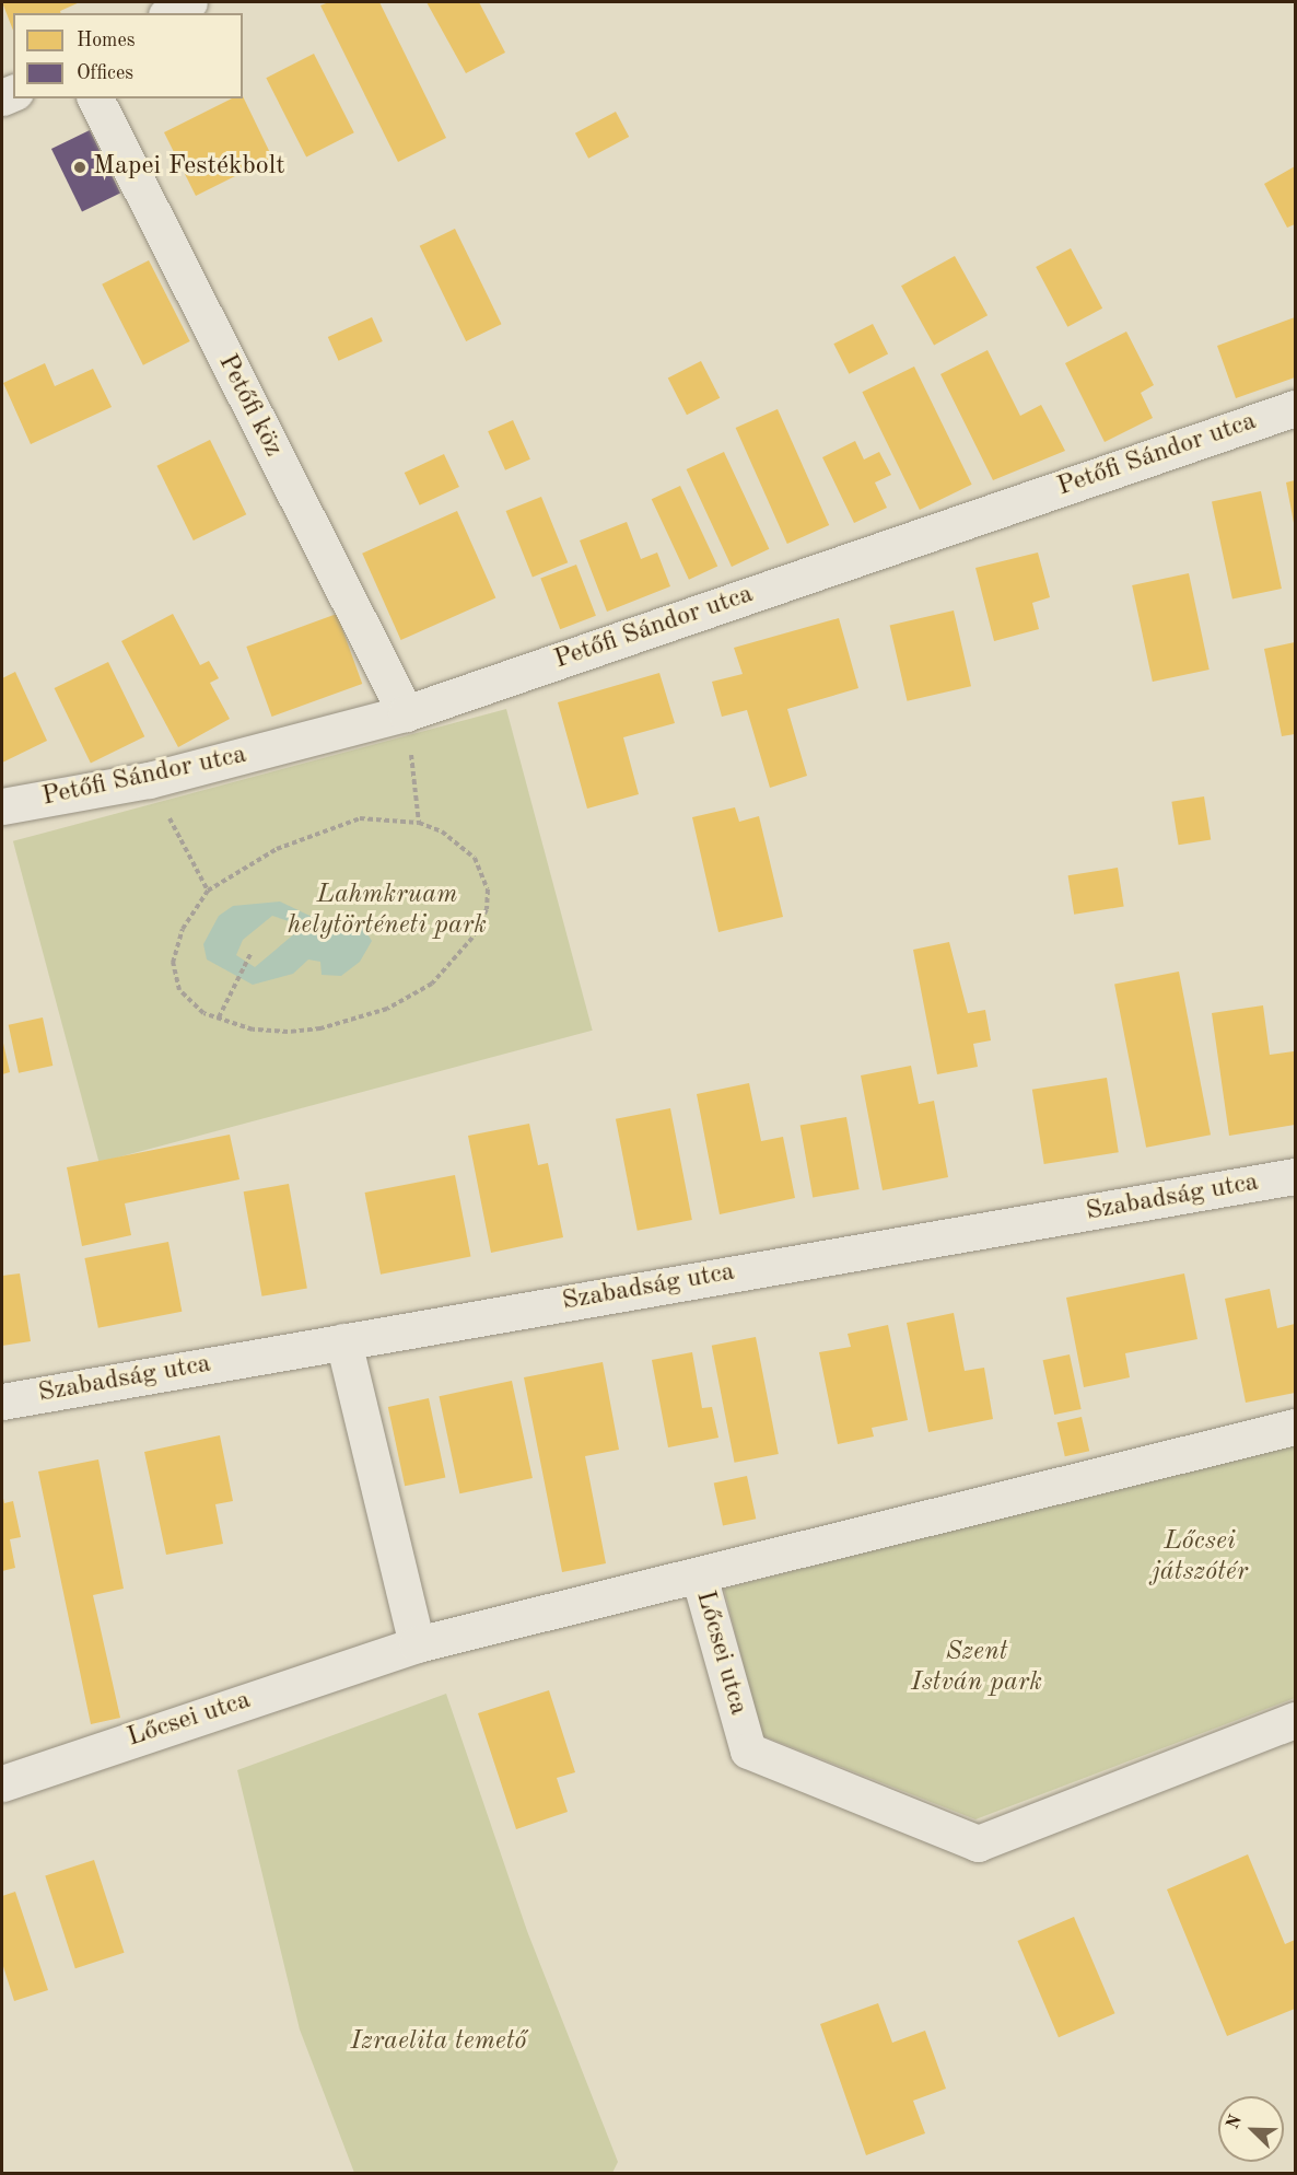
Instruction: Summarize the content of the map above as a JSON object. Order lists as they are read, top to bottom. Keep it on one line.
{"streets":{"street":["Petőfi köz","Petőfi Sándor utca","Szabadság utca","Lőcsei utca"]},"crossings":[["Petőfi köz","Petőfi Sándor utca"]],"parks":["Lahmkruam helytörténeti park","Lőcsei játszótér","Szent István park","Izraelita temető"],"places":["Mapei Festékbolt"],"legend":["Homes","Offices"],"north":"top left"}
